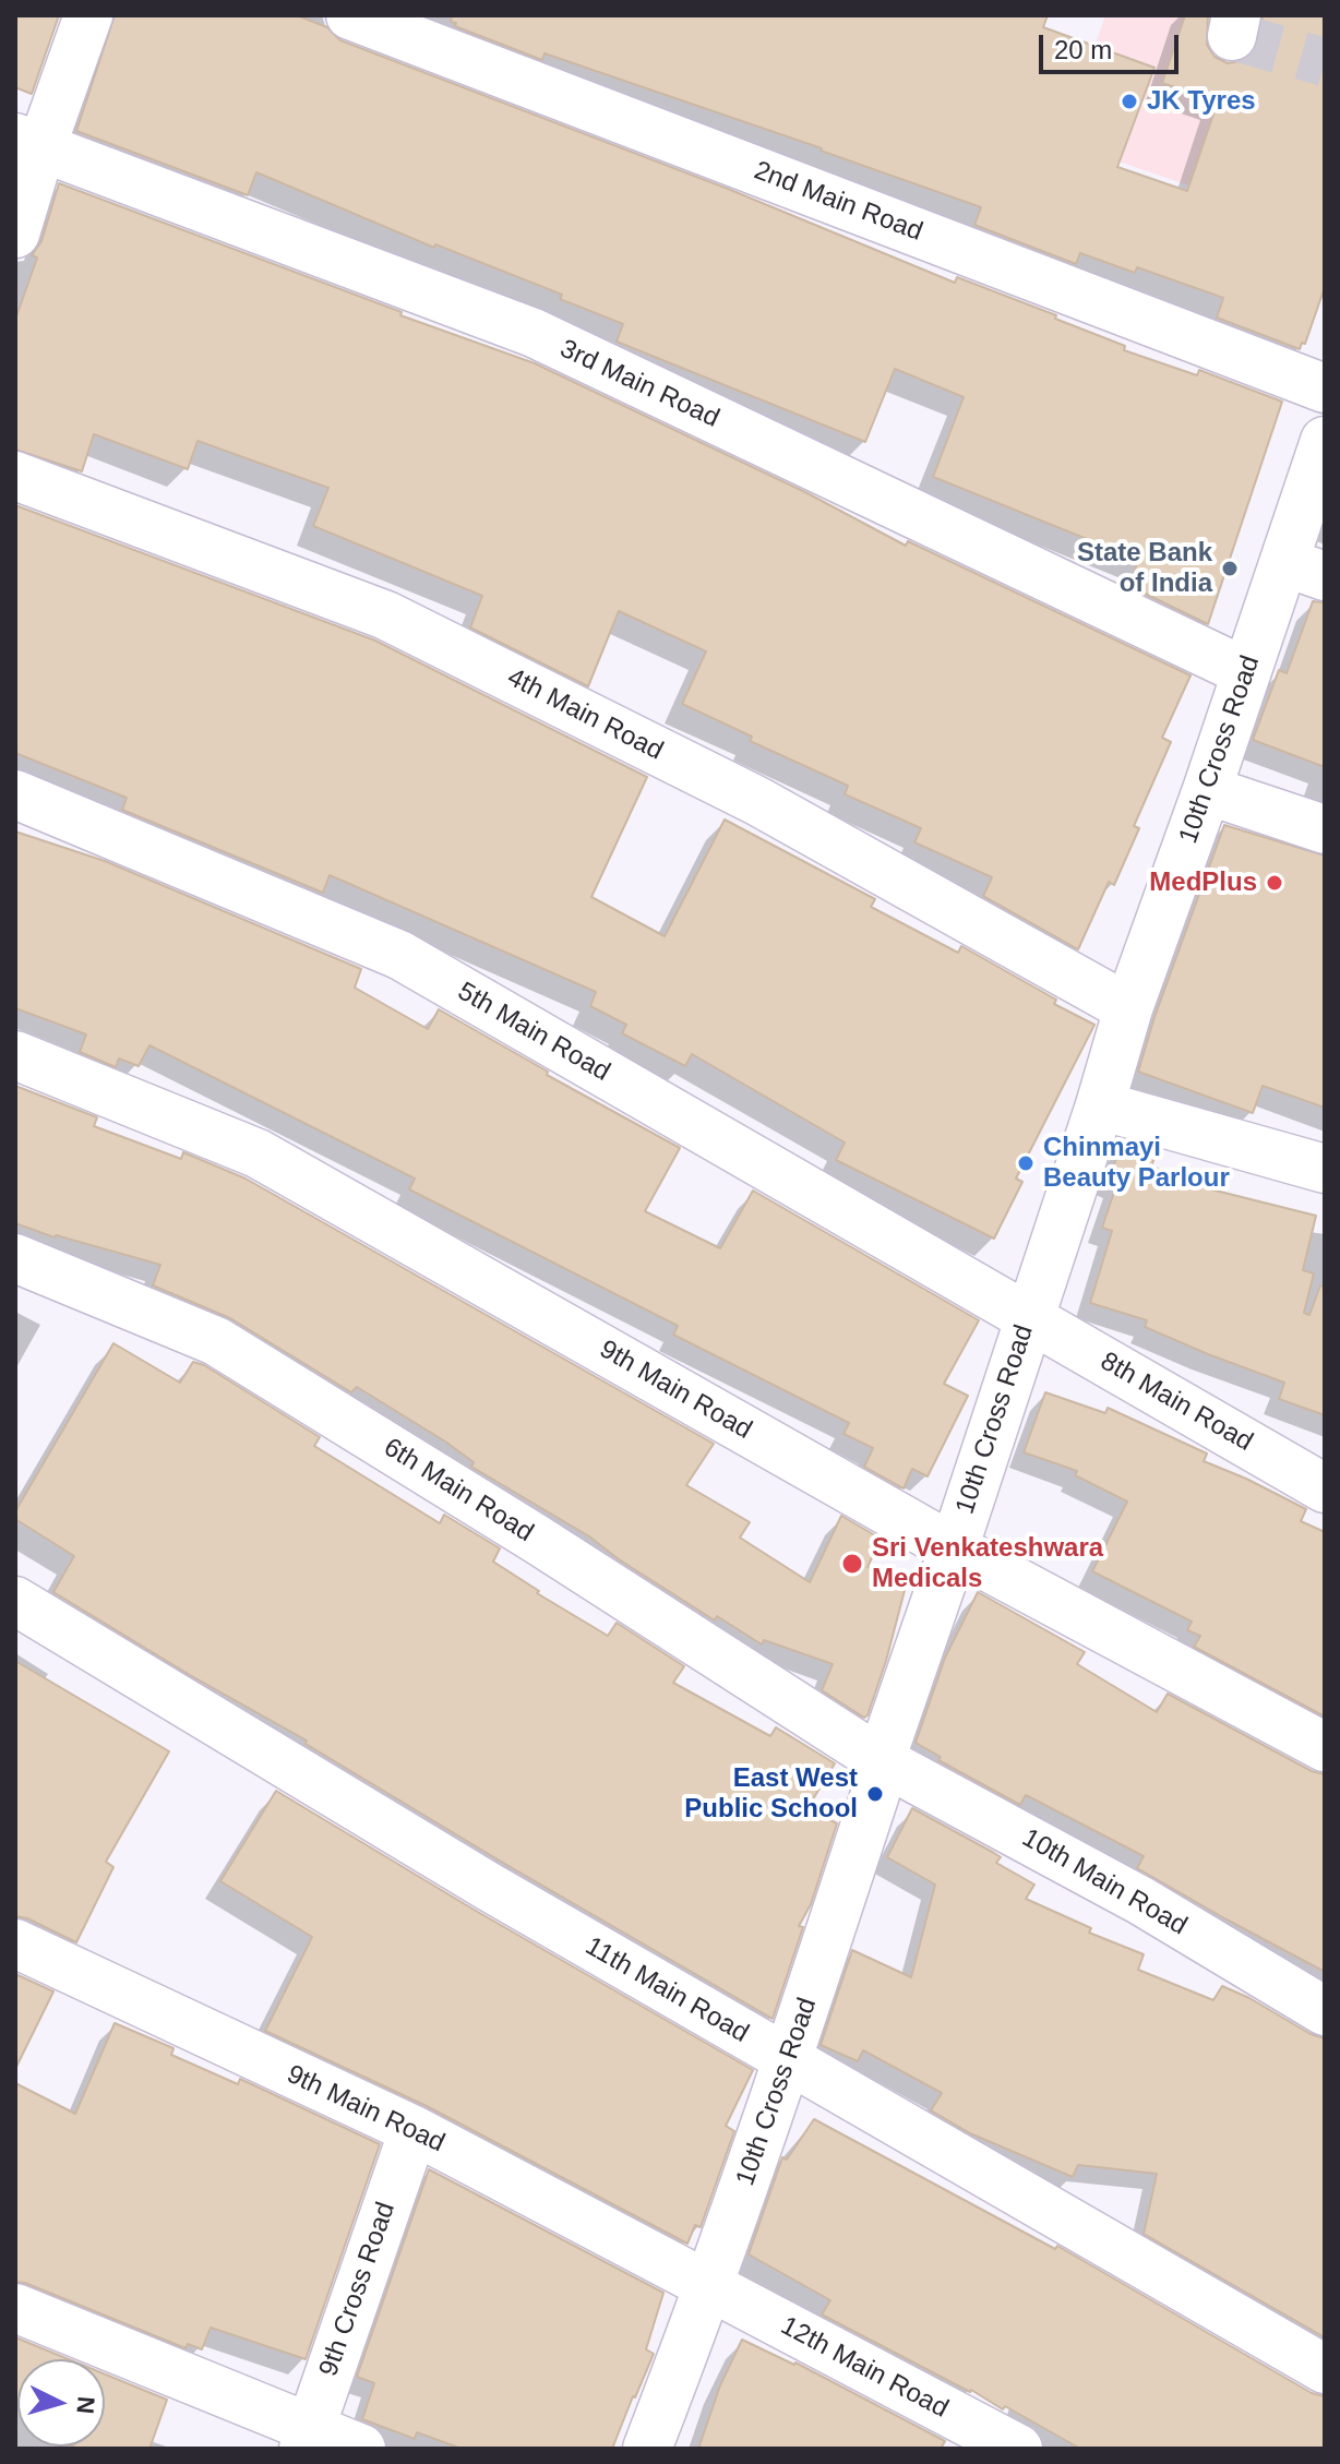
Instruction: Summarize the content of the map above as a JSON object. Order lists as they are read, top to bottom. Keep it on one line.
{"streets":{"street":["2nd Main Road","3rd Main Road","4th Main Road","10th Cross Road","5th Main Road","9th Main Road","8th Main Road","6th Main Road","10th Main Road","11th Main Road","9th Cross Road","12th Main Road"]},"crossings":[["3rd Main Road","10th Cross Road"],["4th Main Road","10th Cross Road"],["10th Cross Road","5th Main Road"],["10th Cross Road","9th Main Road"],["10th Cross Road","8th Main Road"],["10th Cross Road","6th Main Road"],["10th Cross Road","10th Main Road"],["10th Cross Road","11th Main Road"],["10th Cross Road","12th Main Road"],["5th Main Road","8th Main Road"],["9th Main Road","9th Cross Road"],["9th Main Road","12th Main Road"],["6th Main Road","10th Main Road"]],"places":["JK Tyres","State Bank of India","MedPlus","Chinmayi Beauty Parlour","Sri Venkateshwara Medicals","East West Public School"],"scale_bar":"20 m","north":"right"}
